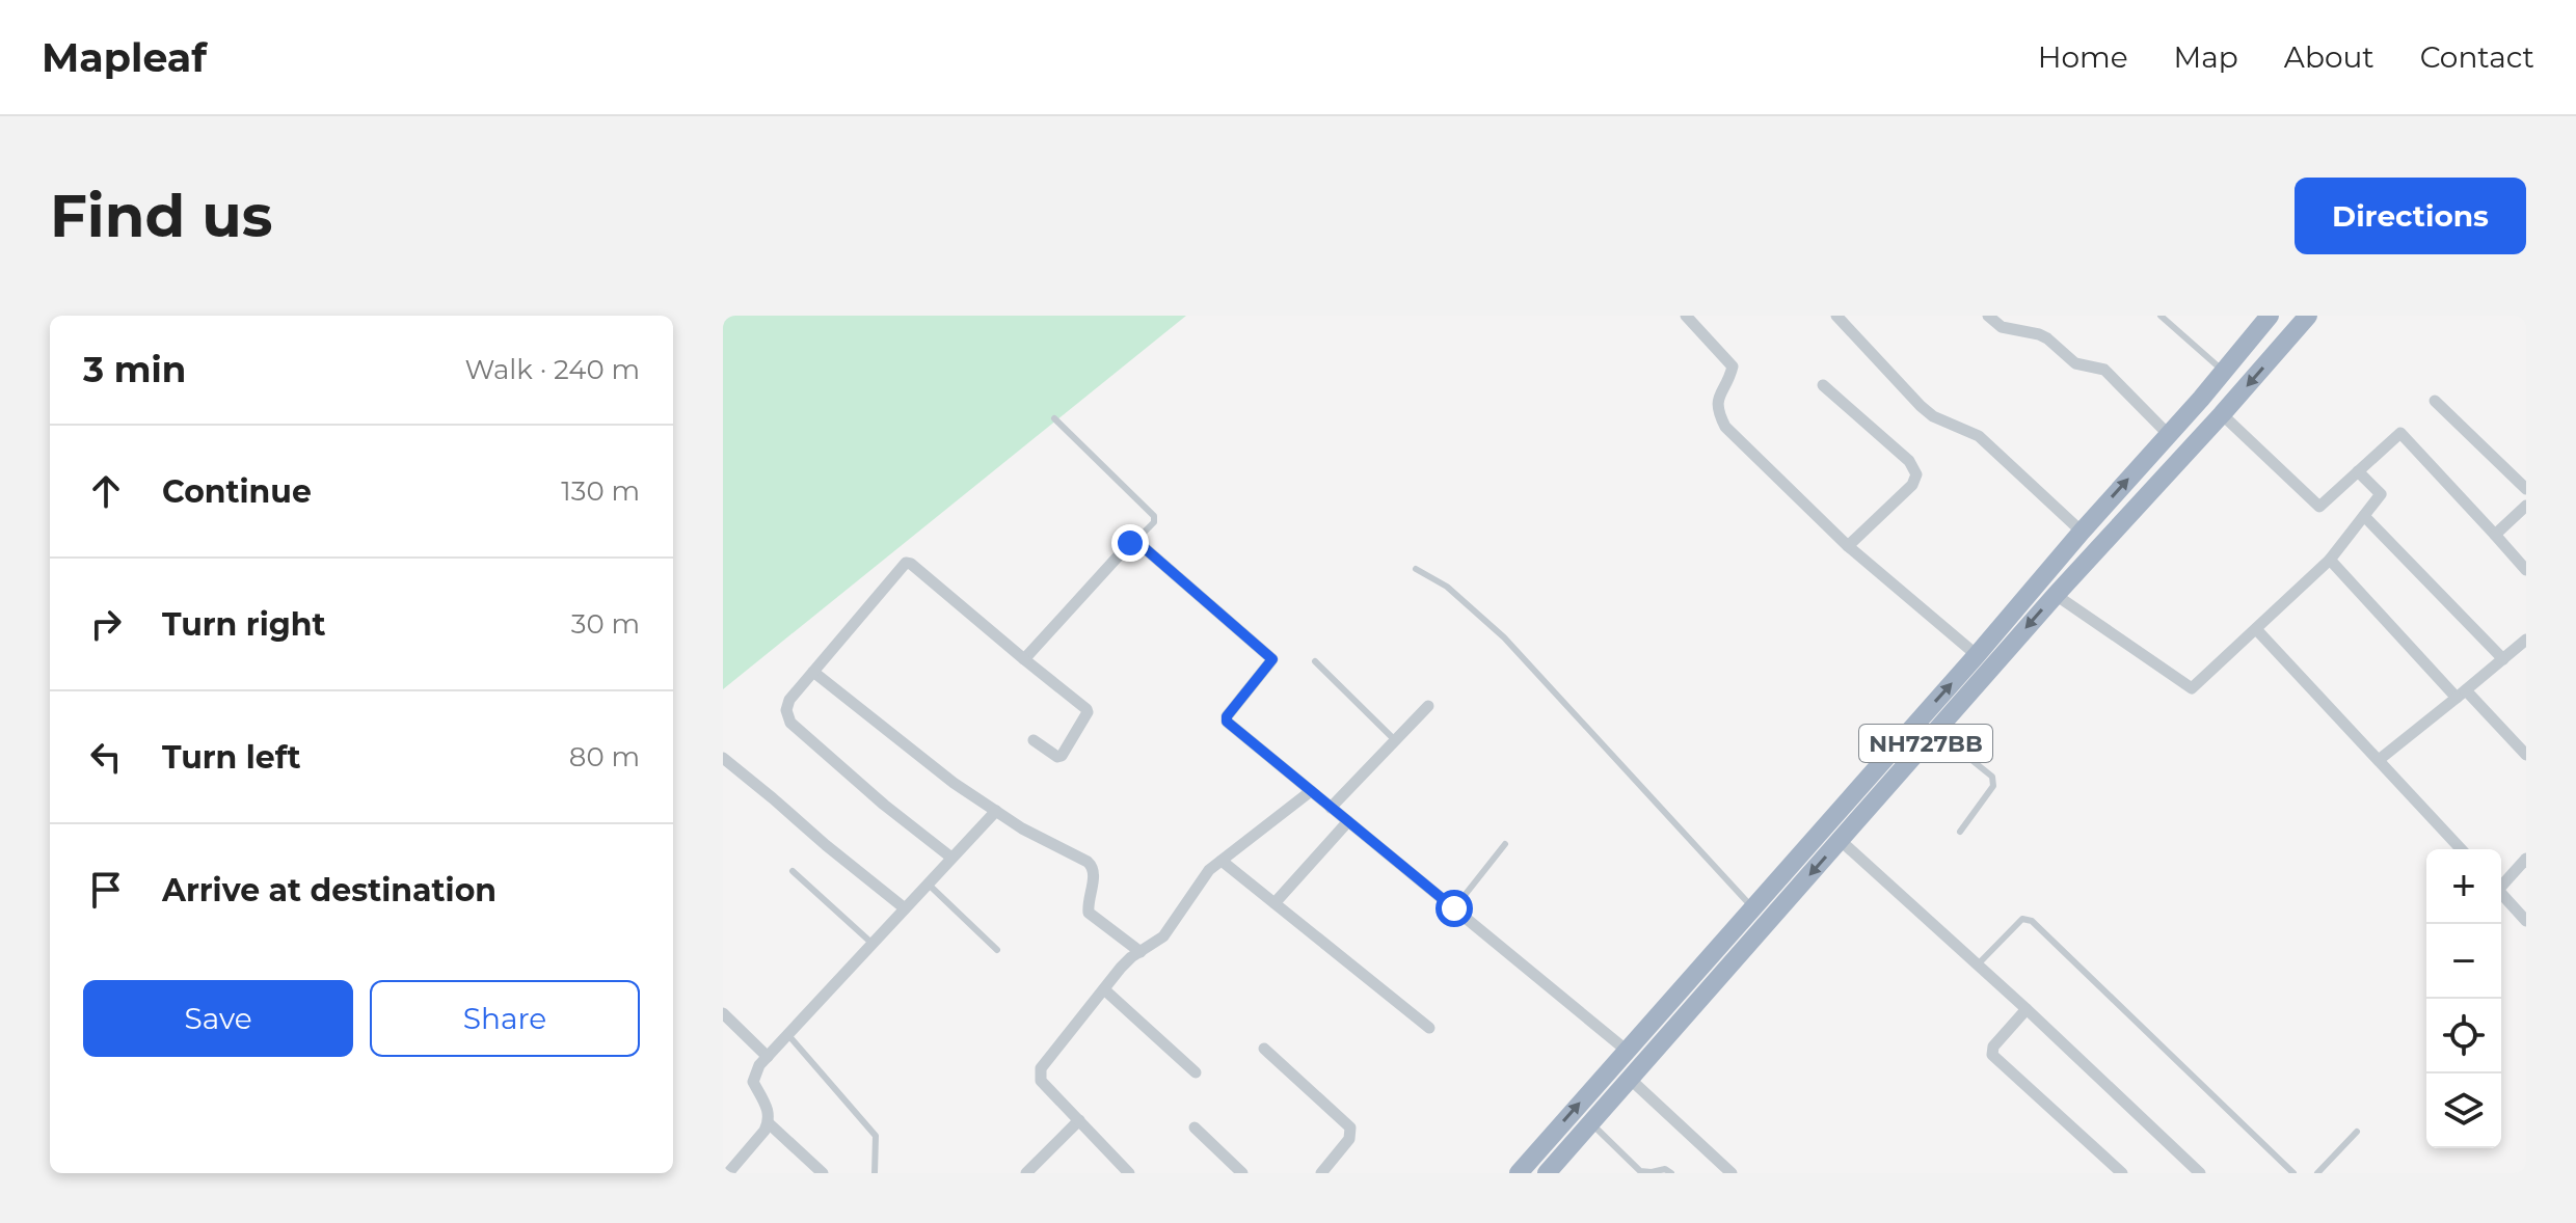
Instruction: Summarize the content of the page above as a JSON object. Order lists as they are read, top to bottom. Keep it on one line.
{"streets":{"highway":["NH727BB"]},"page":{"header":"Mapleaf","nav":["Home","Map","About","Contact"],"buttons":["Directions",["Save","Share"]],"title":"Find us","heading":["3 min","Walk · 240 m"],"list":[["Continue","130 m"],["Turn right","30 m"],["Turn left","80 m"],"Arrive at destination"],"map_buttons":["+","−"]}}
